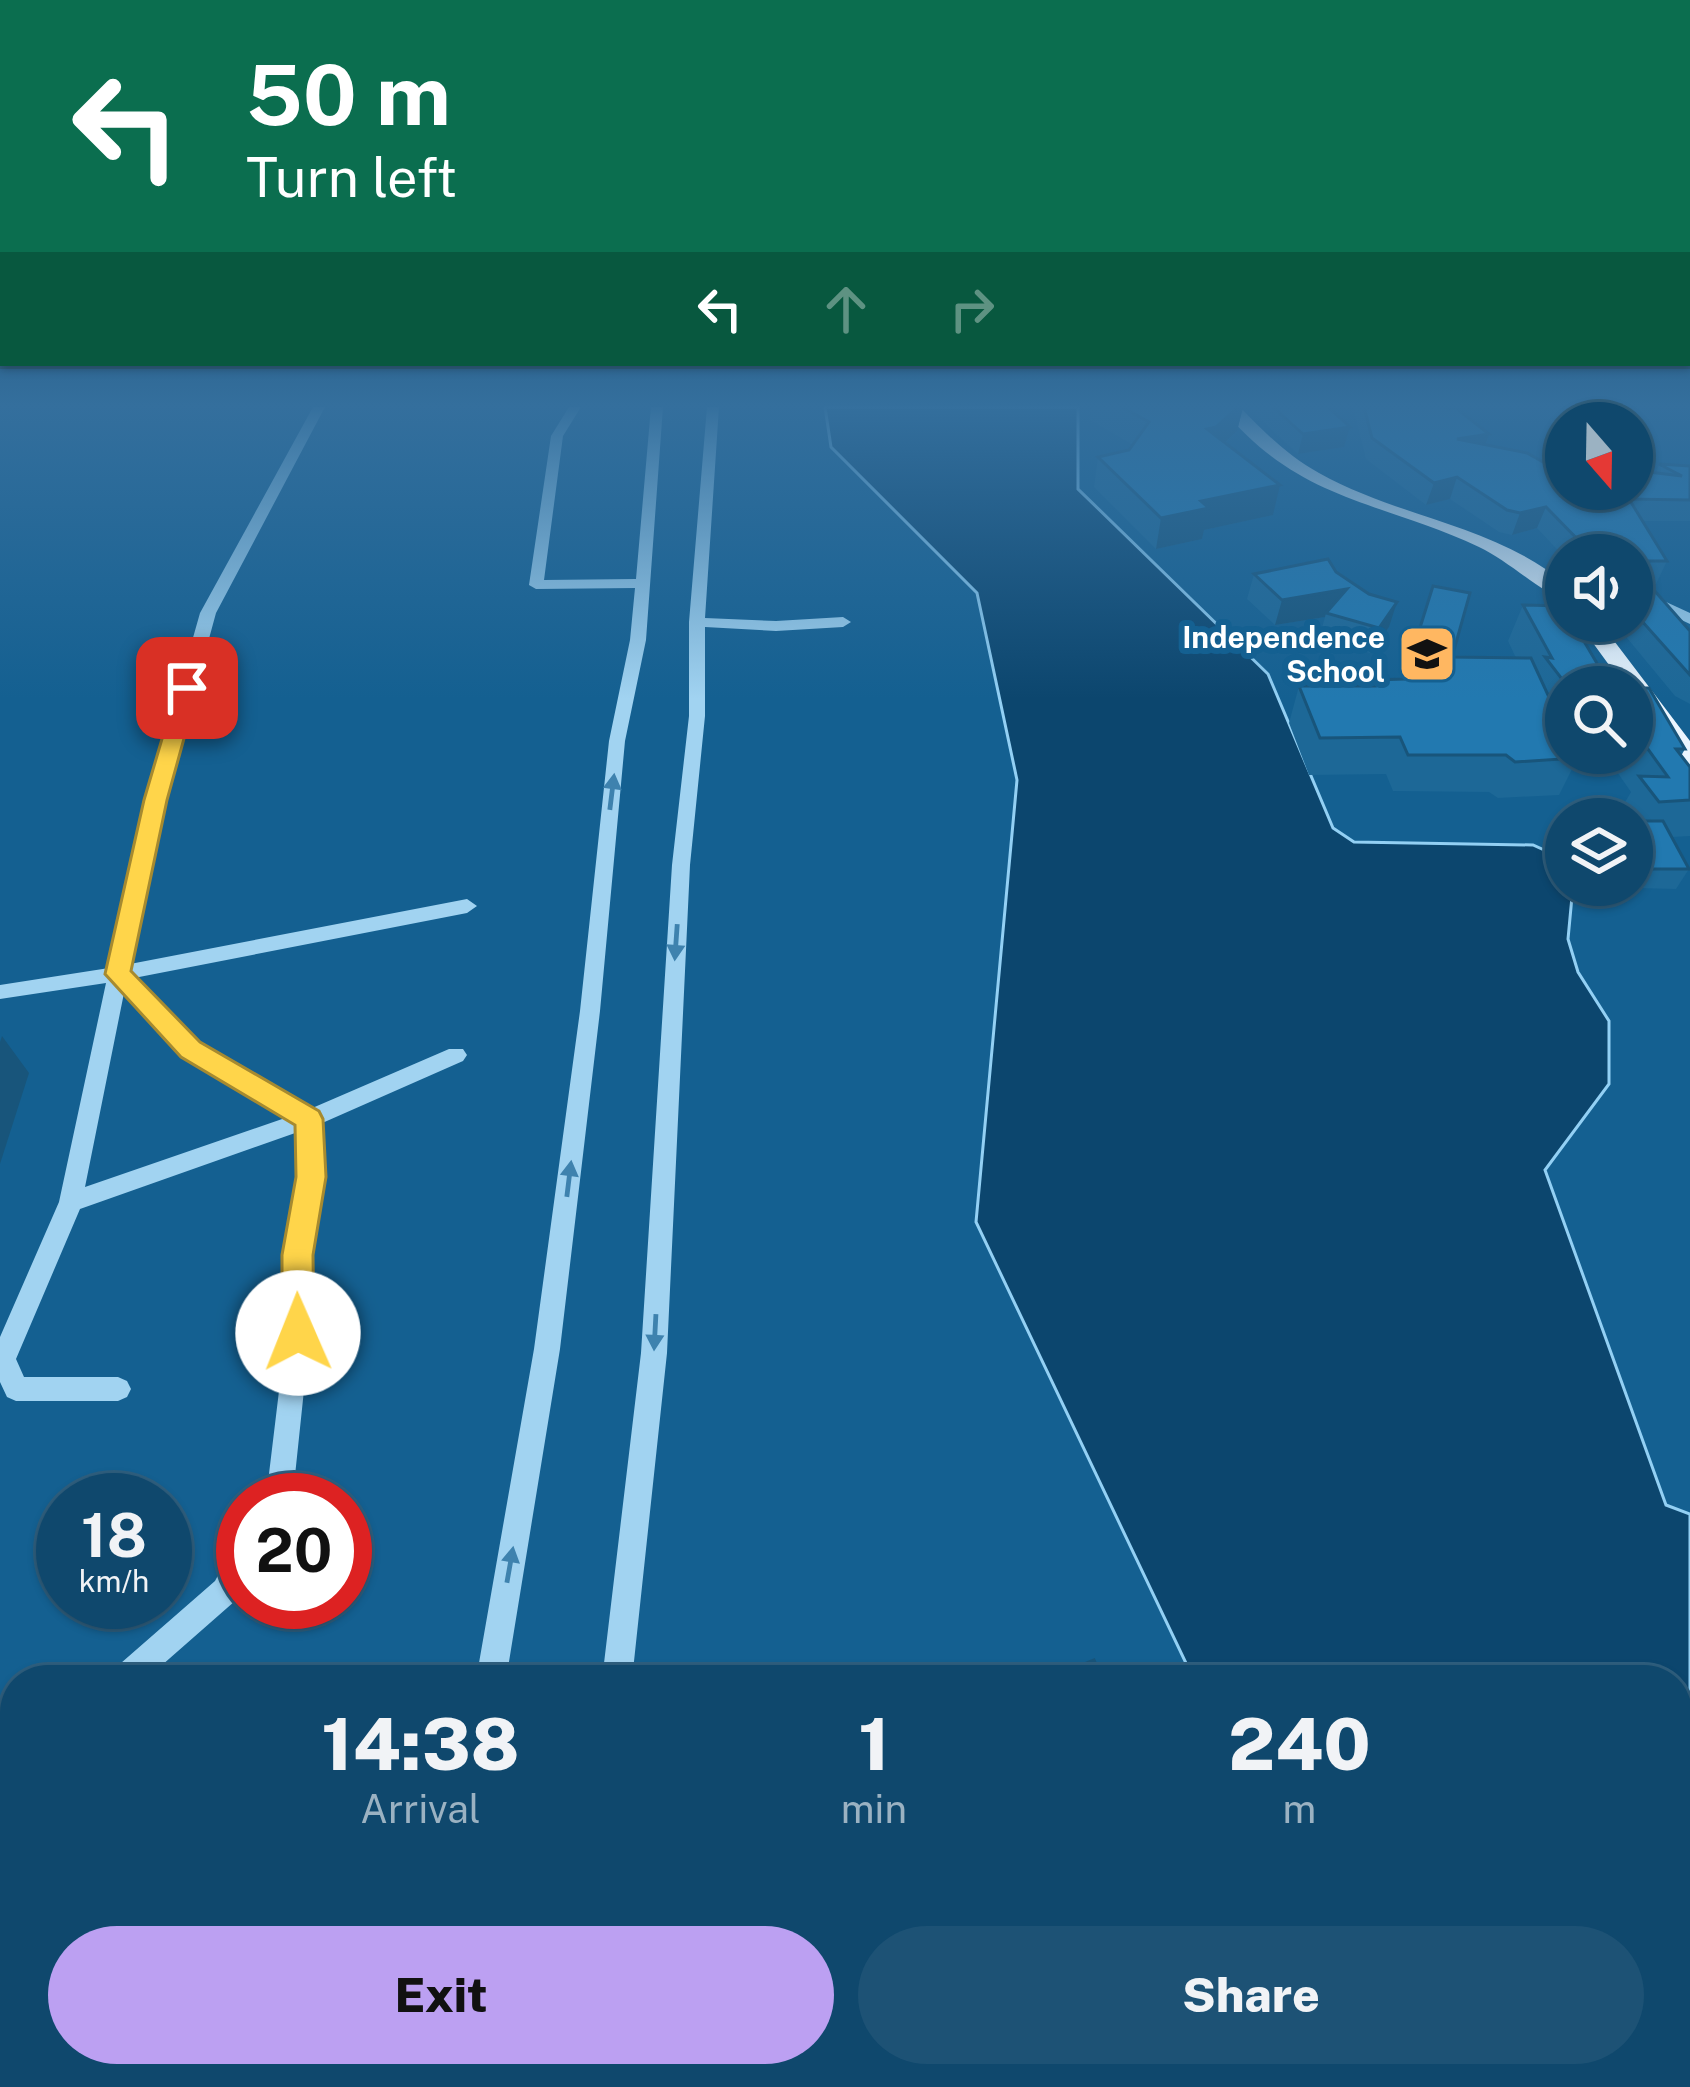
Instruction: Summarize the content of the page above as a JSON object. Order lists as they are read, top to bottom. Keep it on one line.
{"places":{"school or university":["Independence School"]},"north":"bottom","page":{"turn":["50 m","Turn left"],"speed":"18 km/h","limit":"20","eta":["14:38","Arrival","1","min","240","m"],"buttons":["Exit","Share"]}}
